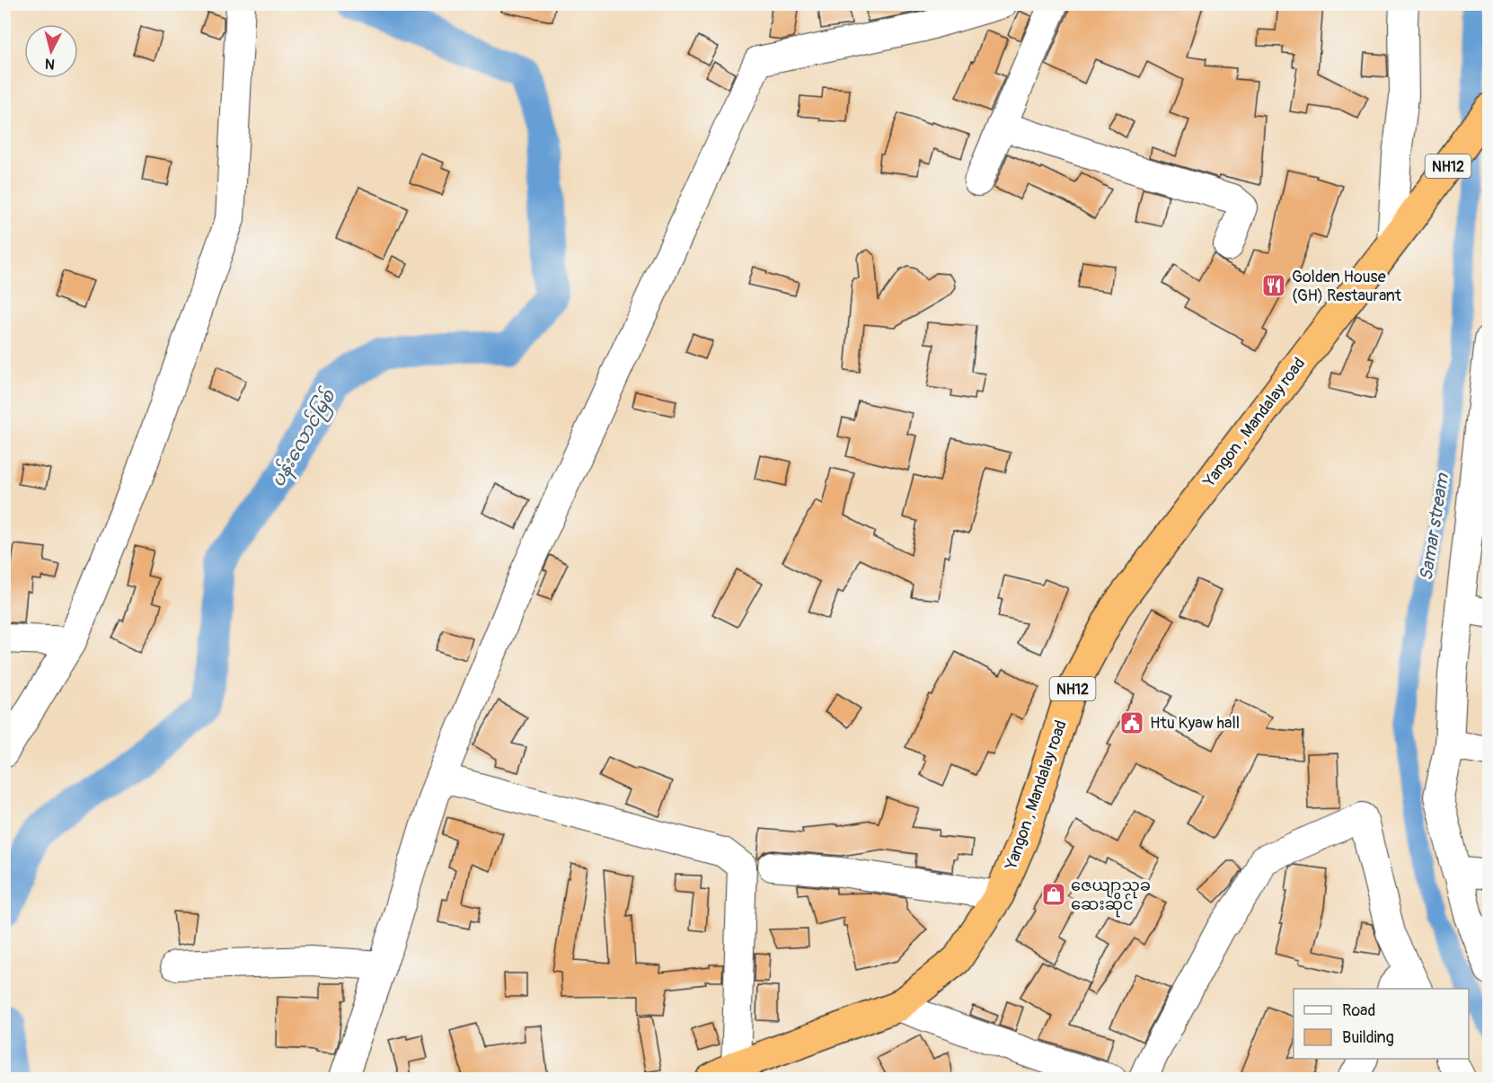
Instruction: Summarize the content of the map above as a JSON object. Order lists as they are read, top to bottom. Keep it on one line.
{"streets":{"highway":["NH12","Yangon , Mandalay road"]},"crossings":[["NH12","Yangon , Mandalay road"]],"water":["ပန်းလောင်မြစ်","Samar stream"],"places":{"restaurant":["Golden House (GH) Restaurant"],"public building":["Htu Kyaw hall"],"shop":["ဇေယျာသုခ ဆေးဆိုင်"]},"legend":["Road","Building"],"north":"bottom"}
